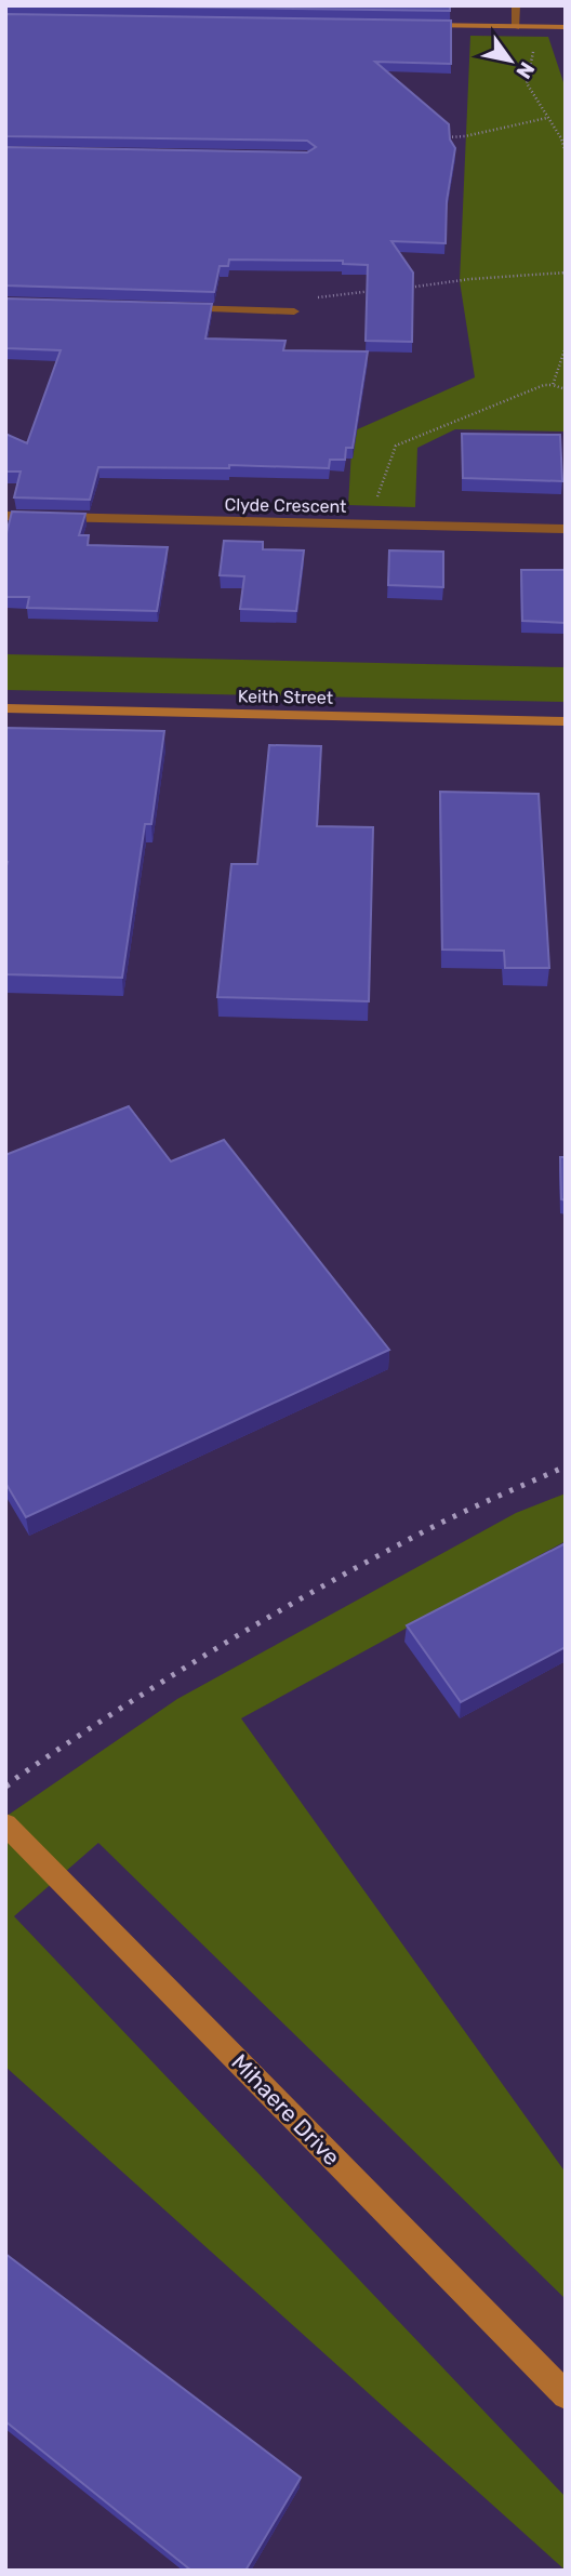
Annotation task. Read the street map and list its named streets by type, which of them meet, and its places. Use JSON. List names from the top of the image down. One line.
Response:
{"streets":{"main road":["Keith Street","Mihaere Drive"],"street":["Clyde Crescent"]},"north":"bottom right"}
